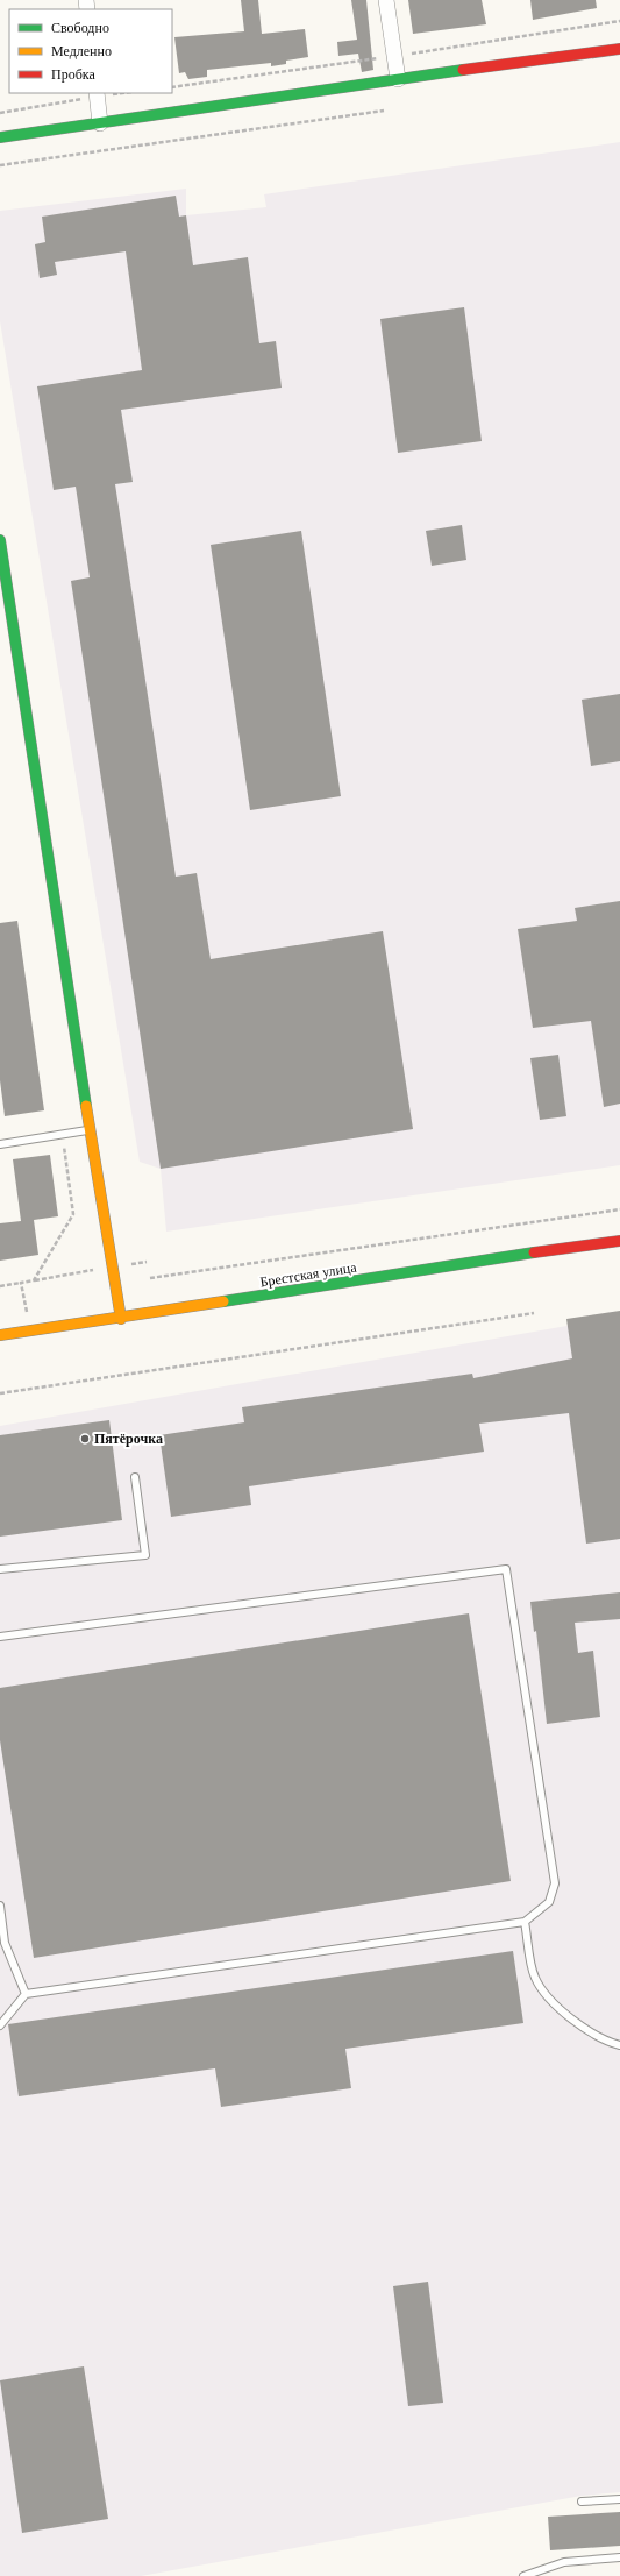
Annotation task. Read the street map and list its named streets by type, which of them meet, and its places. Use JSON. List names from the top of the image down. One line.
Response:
{"streets":{"street":["Брестская улица"]},"places":["Пятёрочка"],"legend":["Свободно","Медленно","Пробка"]}
